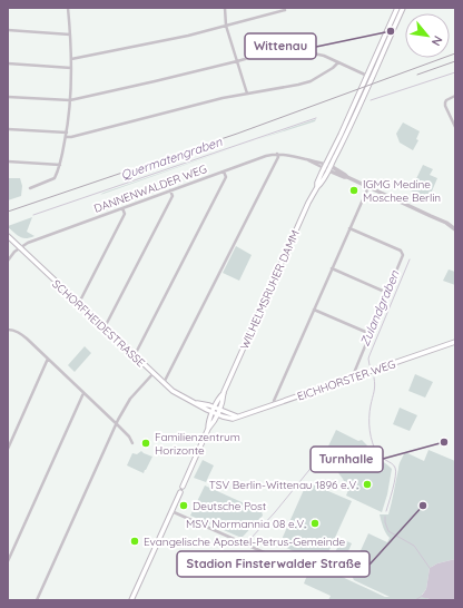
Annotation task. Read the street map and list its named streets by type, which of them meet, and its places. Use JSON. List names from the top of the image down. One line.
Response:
{"streets":{"main road":["WILHELMSRUHER DAMM","SCHORFHEIDESTRASSE","EICHHORSTER WEG"],"street":["DANNENWALDER WEG"]},"crossings":[["DANNENWALDER WEG","WILHELMSRUHER DAMM"],["DANNENWALDER WEG","SCHORFHEIDESTRASSE"],["WILHELMSRUHER DAMM","SCHORFHEIDESTRASSE"],["WILHELMSRUHER DAMM","EICHHORSTER WEG"],["SCHORFHEIDESTRASSE","EICHHORSTER WEG"]],"water":["Quermatengraben","Zulandgraben"],"places":["Wittenau","IGMG Medine Moschee Berlin","Turnhalle","Familienzentrum Horizonte","TSV Berlin-Wittenau 1896 e.V.","Deutsche Post","Stadion Finsterwalder Straße","MSV Normannia 08 e.V.","Evangelische Apostel-Petrus-Gemeinde"],"north":"bottom right"}
